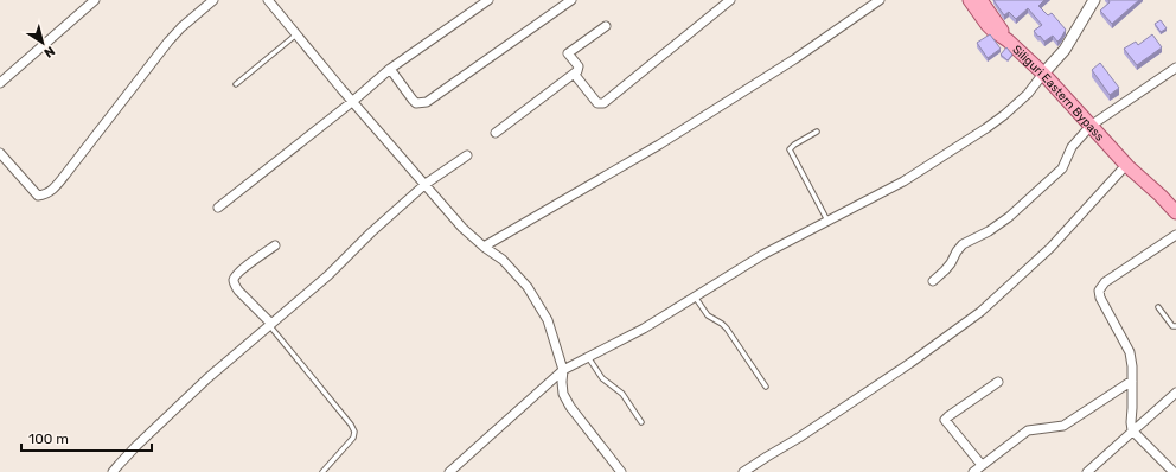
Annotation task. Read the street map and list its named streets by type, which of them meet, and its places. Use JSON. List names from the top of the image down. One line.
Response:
{"streets":{"main road":["Siliguri Eastern Bypass"]},"scale_bar":"100 m","north":"bottom right"}
